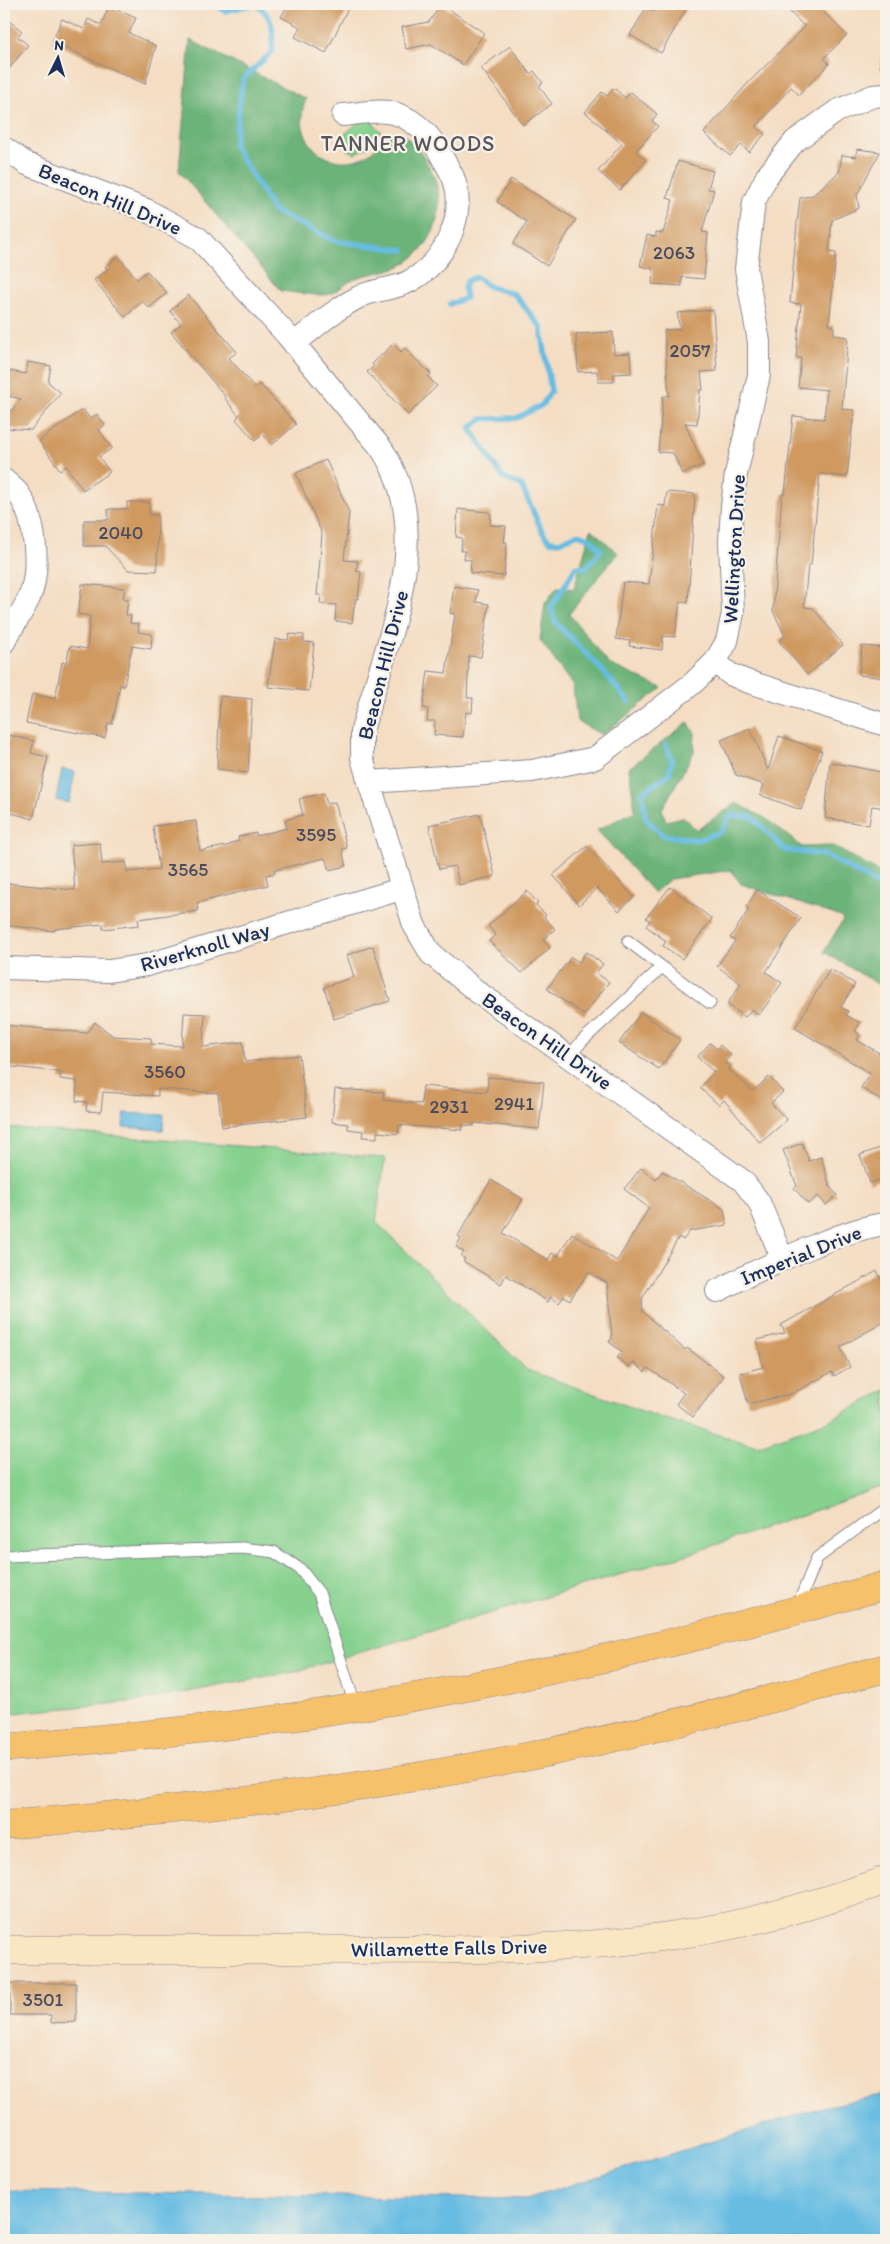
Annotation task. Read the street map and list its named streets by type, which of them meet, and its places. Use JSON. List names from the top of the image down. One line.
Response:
{"streets":{"street":["Beacon Hill Drive","Wellington Drive","Riverknoll Way","Imperial Drive","Willamette Falls Drive"]},"crossings":[["Beacon Hill Drive","Wellington Drive"],["Beacon Hill Drive","Riverknoll Way"],["Beacon Hill Drive","Imperial Drive"]],"districts":["TANNER WOODS"],"house_numbers":["2063","2057","2040","3595","3565","3560","2941","2931","3501"],"north":"top"}
